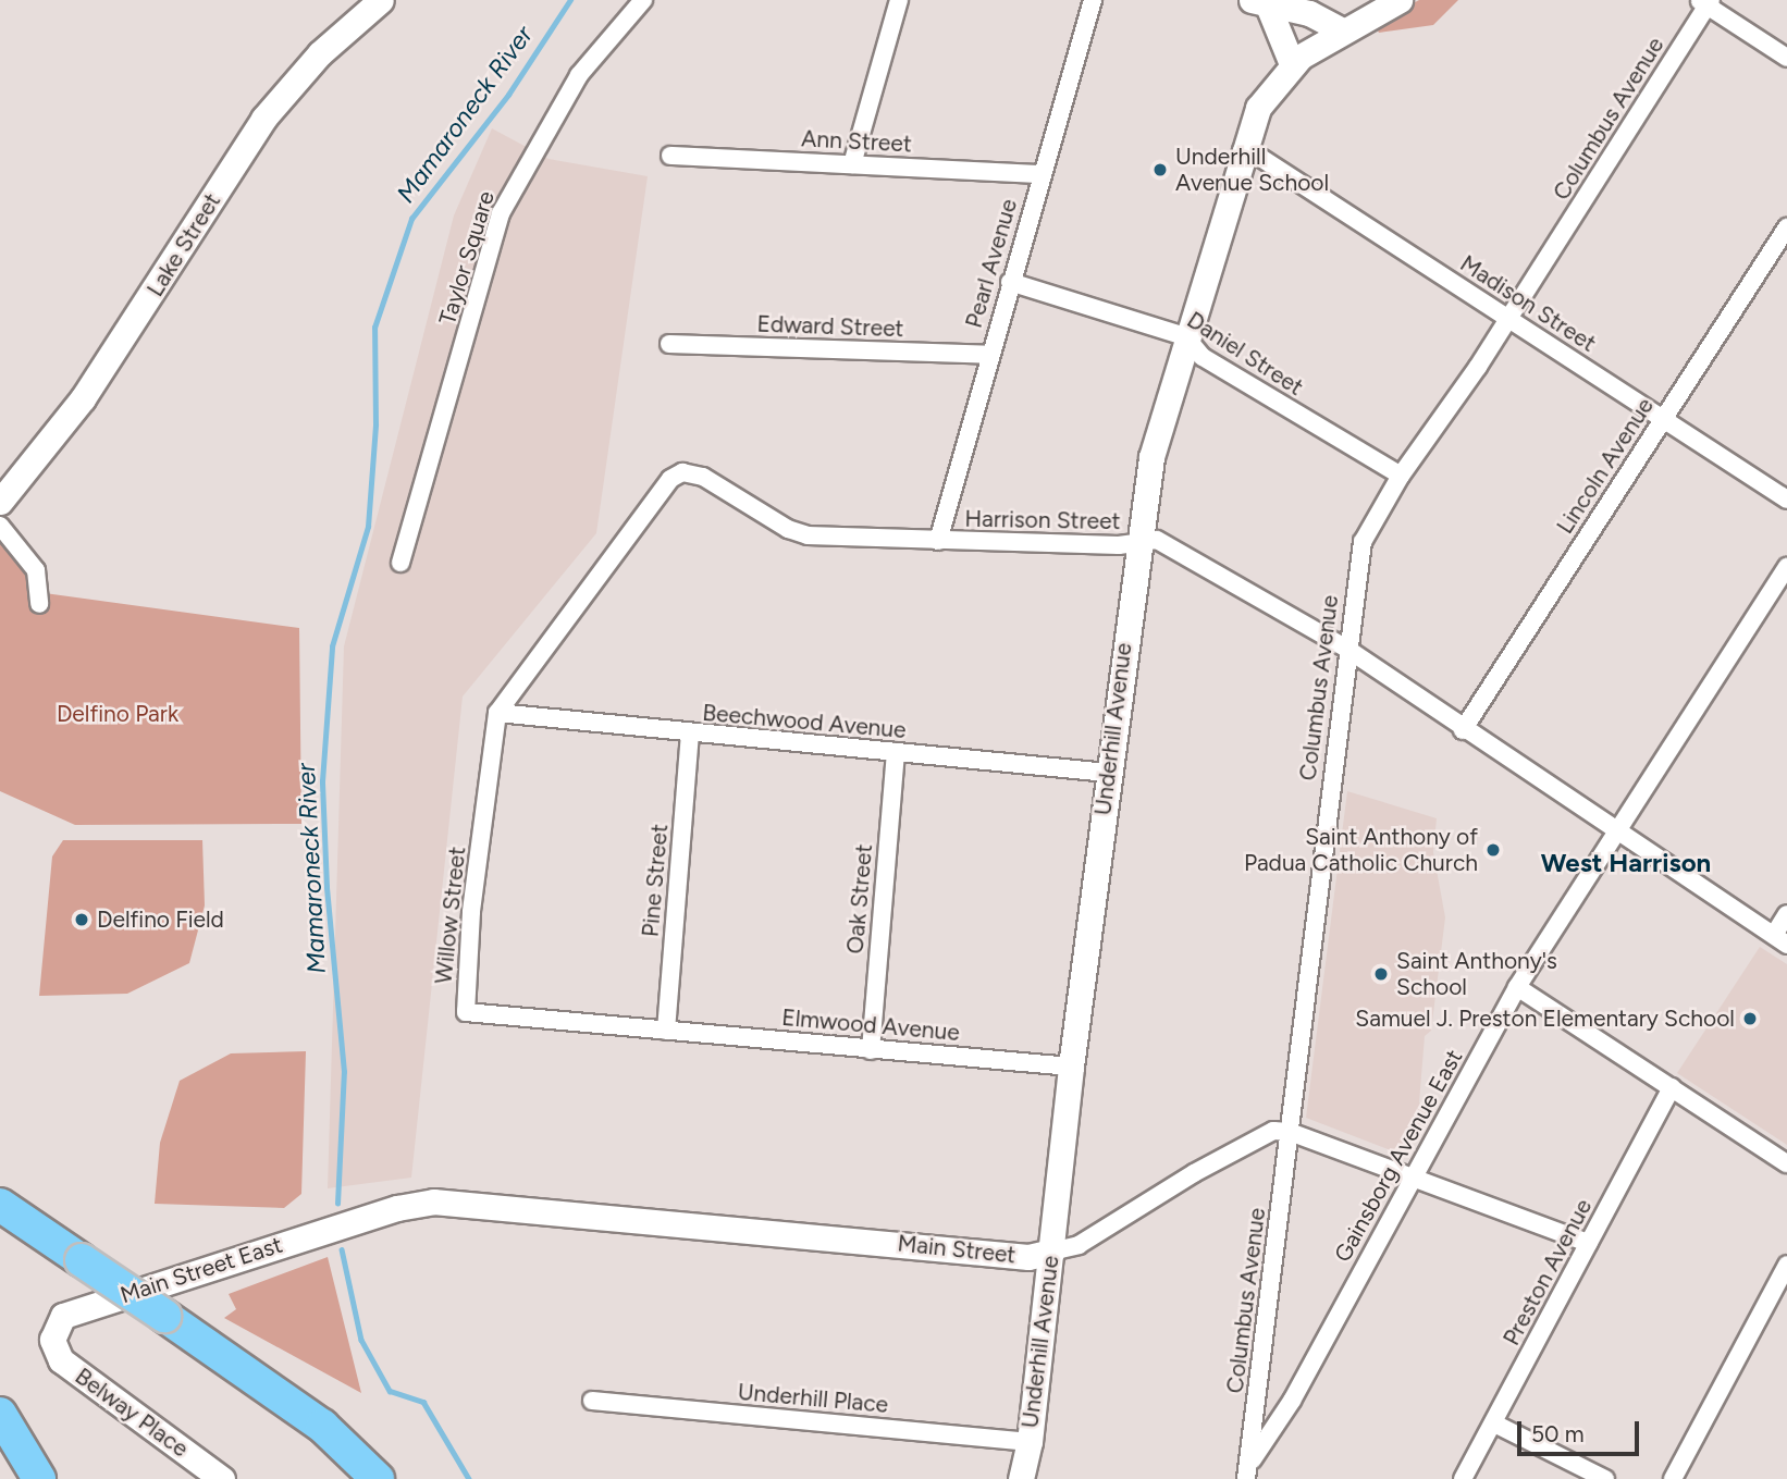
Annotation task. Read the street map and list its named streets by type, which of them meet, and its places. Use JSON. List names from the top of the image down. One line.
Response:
{"streets":{"street":["Columbus Avenue","Ann Street","Lake Street","Taylor Square","Pearl Avenue","Madison Street","Edward Street","Daniel Street","Lincoln Avenue","Harrison Street","Beechwood Avenue","Underhill Avenue","Pine Street","Oak Street","Willow Street","Elmwood Avenue","Gainsborg Avenue East","Main Street","Main Street East","Preston Avenue","Underhill Place","Belway Place"]},"crossings":[["Columbus Avenue","Madison Street"],["Columbus Avenue","Daniel Street"],["Columbus Avenue","Harrison Street"],["Columbus Avenue","Gainsborg Avenue East"],["Columbus Avenue","Main Street"],["Ann Street","Pearl Avenue"],["Pearl Avenue","Edward Street"],["Pearl Avenue","Daniel Street"],["Pearl Avenue","Harrison Street"],["Madison Street","Lincoln Avenue"],["Madison Street","Underhill Avenue"],["Daniel Street","Underhill Avenue"],["Lincoln Avenue","Harrison Street"],["Harrison Street","Beechwood Avenue"],["Harrison Street","Underhill Avenue"],["Harrison Street","Willow Street"],["Harrison Street","Gainsborg Avenue East"],["Beechwood Avenue","Underhill Avenue"],["Beechwood Avenue","Pine Street"],["Beechwood Avenue","Oak Street"],["Beechwood Avenue","Willow Street"],["Underhill Avenue","Elmwood Avenue"],["Underhill Avenue","Main Street"],["Underhill Avenue","Underhill Place"],["Pine Street","Willow Street"],["Pine Street","Elmwood Avenue"],["Oak Street","Elmwood Avenue"],["Willow Street","Elmwood Avenue"],["Main Street","Main Street East"],["Main Street East","Belway Place"]],"districts":["West Harrison"],"water":["Mamaroneck River"],"parks":["Delfino Park"],"places":["Underhill Avenue School","Saint Anthony of Padua Catholic Church","Delfino Field","Saint Anthony's School","Samuel J. Preston Elementary School"],"scale_bar":"50 m"}
